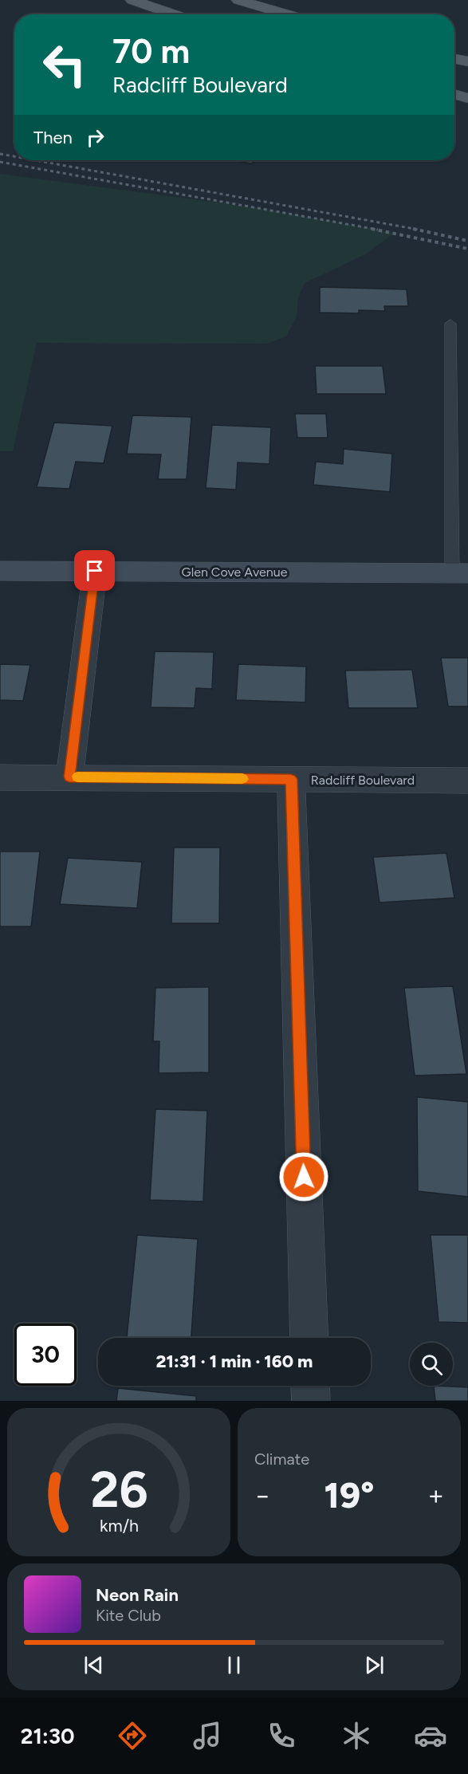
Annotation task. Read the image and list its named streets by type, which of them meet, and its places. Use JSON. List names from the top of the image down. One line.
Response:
{"streets":{"main road":["Glen Cove Avenue"],"street":["Radcliff Boulevard"]},"page":{"turn":["70 m","Radcliff Boulevard"],"then":"Then","limit":"30","trip":"21:31 · 1 min · 160 m","tile":"Climate","heat":["−","19°","+"],"song":["Neon Rain","Kite Club"],"tabs":"21:30","gauge":["26","km/h"]}}
